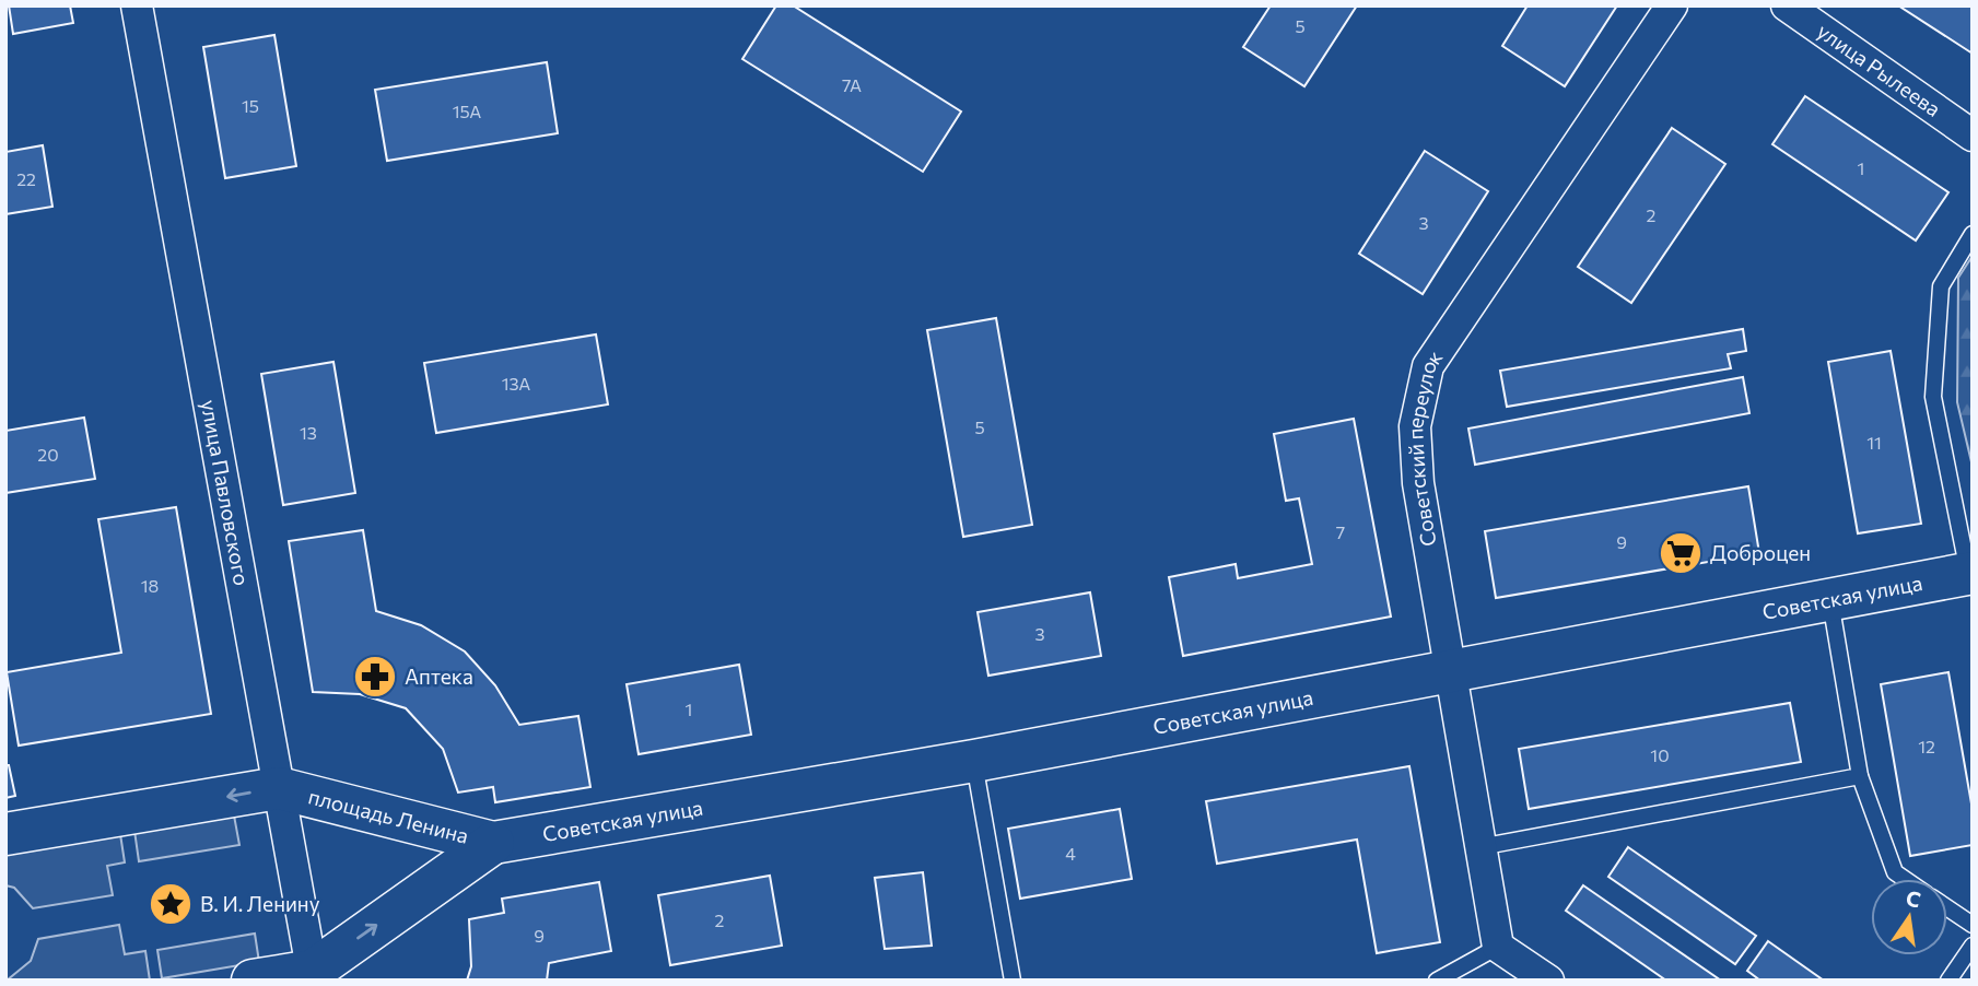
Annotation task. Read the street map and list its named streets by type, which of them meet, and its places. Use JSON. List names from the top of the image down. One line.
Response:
{"streets":{"street":["улица Рылеева","Советский переулок","улица Павловского","Советская улица","площадь Ленина"]},"crossings":[["Советский переулок","Советская улица"],["улица Павловского","площадь Ленина"],["Советская улица","площадь Ленина"]],"places":{"supermarket":["Доброцен"],"pharmacy":["Аптека"],"place":["В. И. Ленину"]},"house_numbers":["5","7А","15","15А","1","22","2","3","13А","5","13","11","20","7","9","18","3","1","12","10","4","2","9"],"north":"top"}
